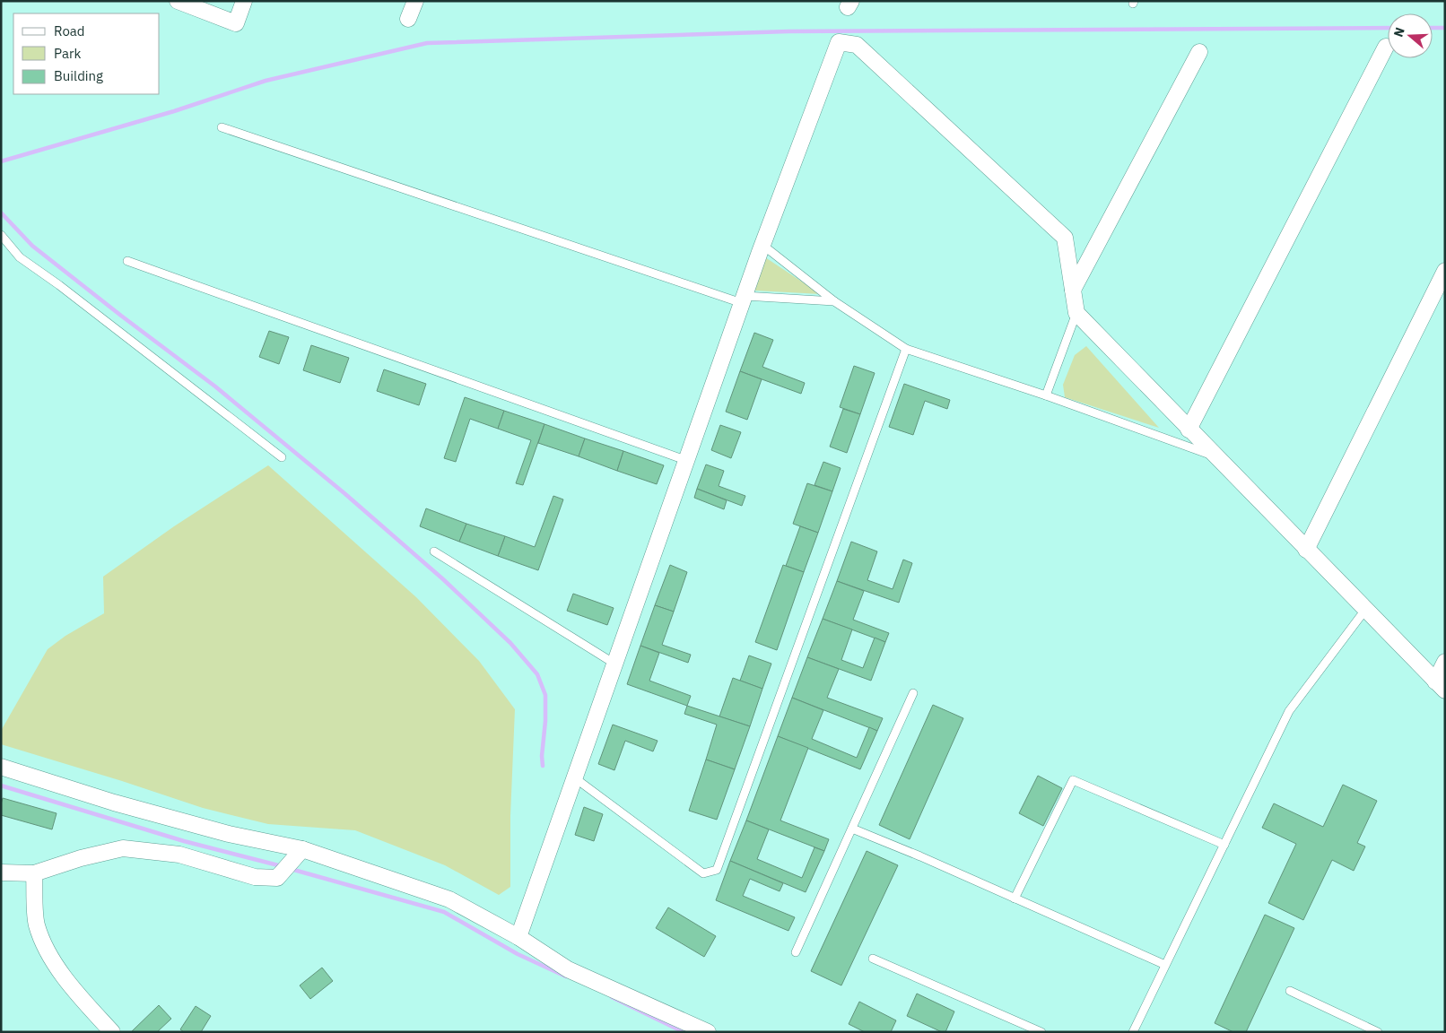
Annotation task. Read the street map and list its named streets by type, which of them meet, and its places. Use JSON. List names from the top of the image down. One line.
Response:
{"legend":["Road","Park","Building"],"north":"left"}
